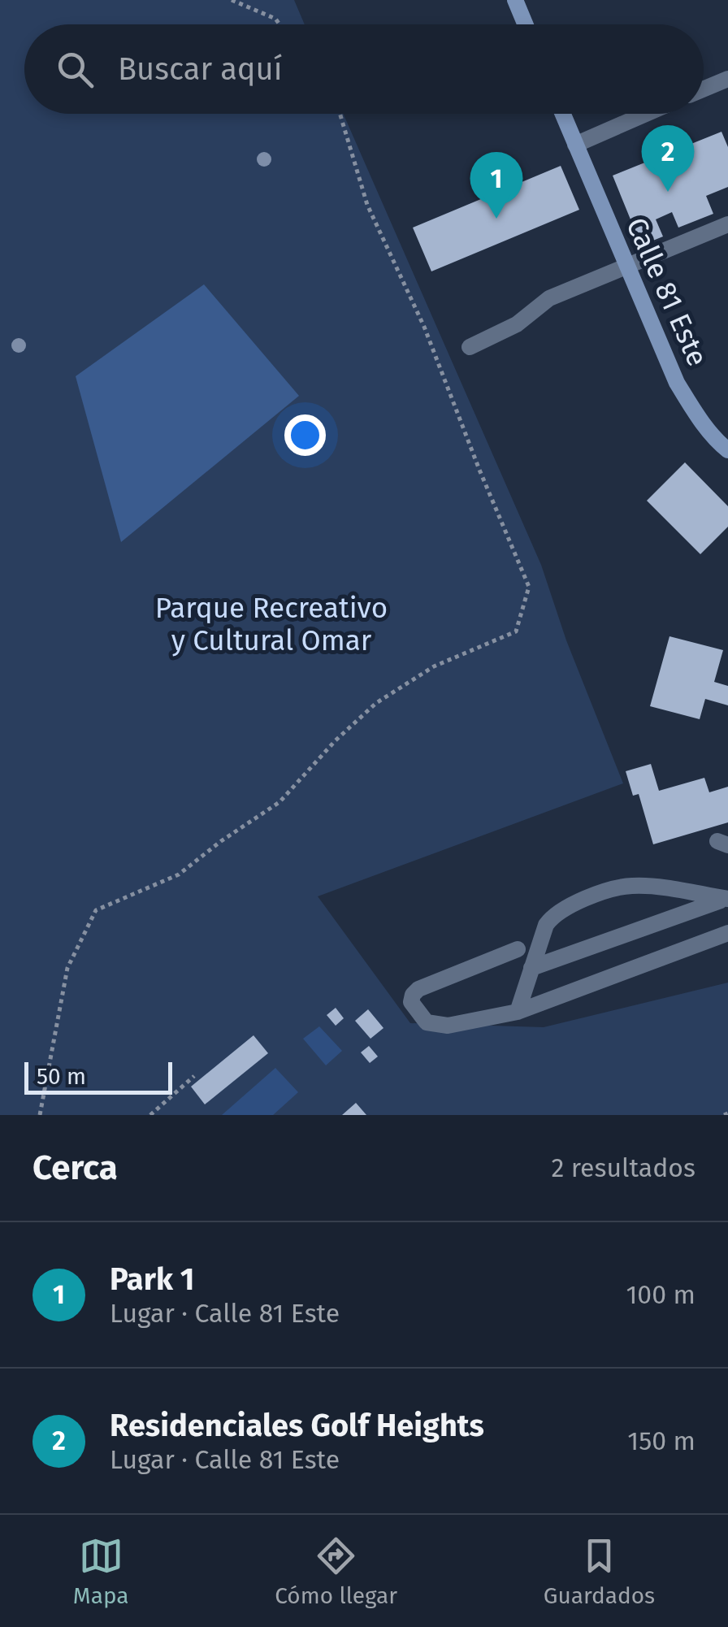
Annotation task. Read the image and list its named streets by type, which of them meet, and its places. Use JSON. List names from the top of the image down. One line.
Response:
{"streets":{"street":["Calle 81 Este"]},"parks":["Parque Recreativo y Cultural Omar"],"scale_bar":"50 m","page":{"search":"Buscar aquí","pins":["2","1"],"scale":"50 m","heading":["Cerca","2 resultados"],"list":[{"mark":"1","name":"Park 1","note":"Lugar · Calle 81 Este","value":"100 m"},{"mark":"2","name":"Residenciales Golf Heights","note":"Lugar · Calle 81 Este","value":"150 m"}],"nav":["Mapa","Cómo llegar","Guardados"]}}
